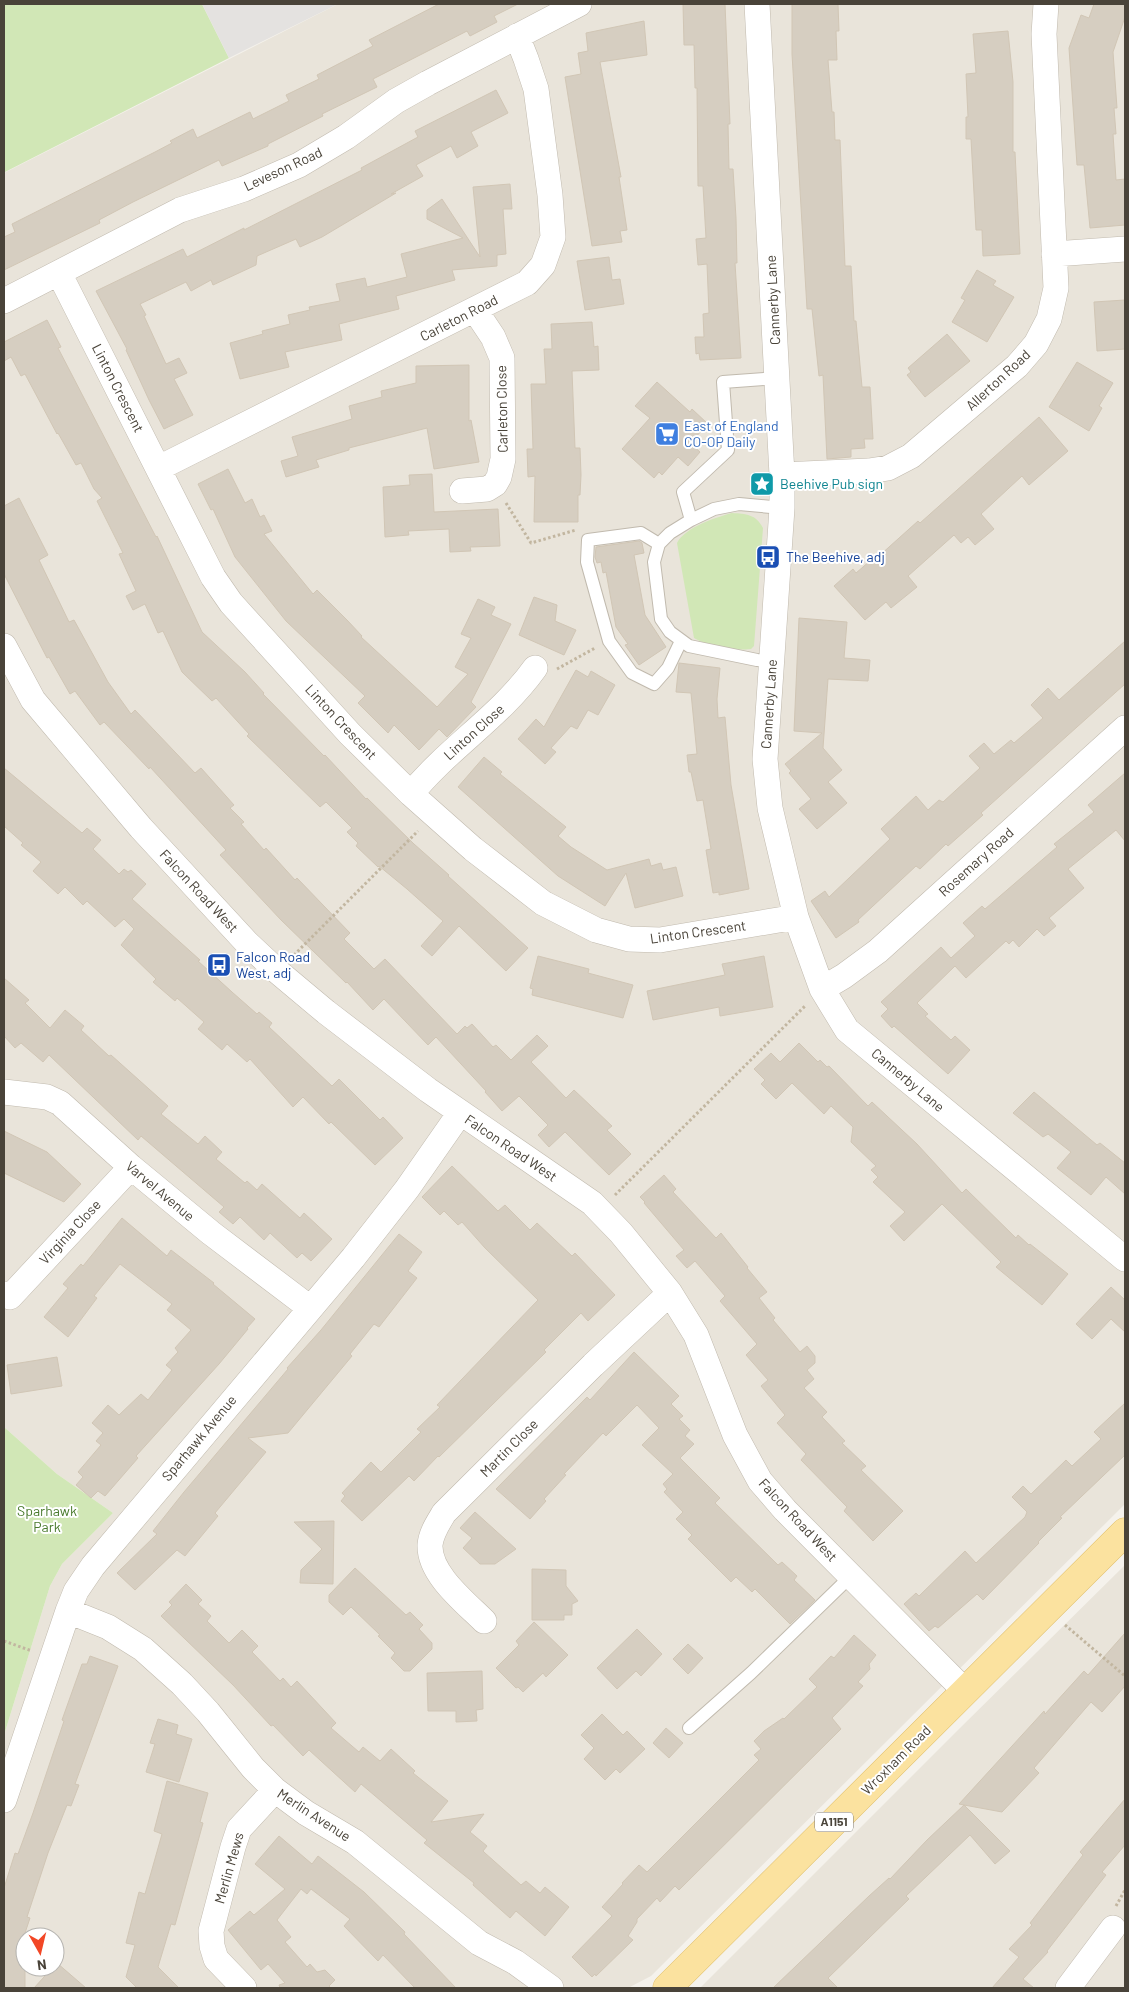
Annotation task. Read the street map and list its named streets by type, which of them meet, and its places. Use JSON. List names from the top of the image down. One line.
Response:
{"streets":{"main road":["Wroxham Road","A1151"],"street":["Leveson Road","Cannerby Lane","Carleton Road","Allerton Road","Linton Crescent","Carleton Close","Linton Close","Rosemary Road","Falcon Road West","Varvel Avenue","Virginia Close","Sparhawk Avenue","Martin Close","Merlin Avenue","Merlin Mews"]},"crossings":[["Leveson Road","Carleton Road"],["Leveson Road","Linton Crescent"],["Cannerby Lane","Allerton Road"],["Cannerby Lane","Linton Crescent"],["Cannerby Lane","Rosemary Road"],["Carleton Road","Linton Crescent"],["Carleton Road","Carleton Close"],["Linton Crescent","Linton Close"],["Falcon Road West","Sparhawk Avenue"],["Falcon Road West","Martin Close"],["Falcon Road West","Wroxham Road"],["Varvel Avenue","Virginia Close"],["Varvel Avenue","Sparhawk Avenue"],["Sparhawk Avenue","Merlin Avenue"],["Merlin Avenue","Merlin Mews"]],"parks":["Sparhawk Park"],"places":{"supermarket":["East of England CO-OP Daily"],"place":["Beehive Pub sign"],"bus stop":["The Beehive, adj","Falcon Road West, adj"]},"north":"bottom"}
